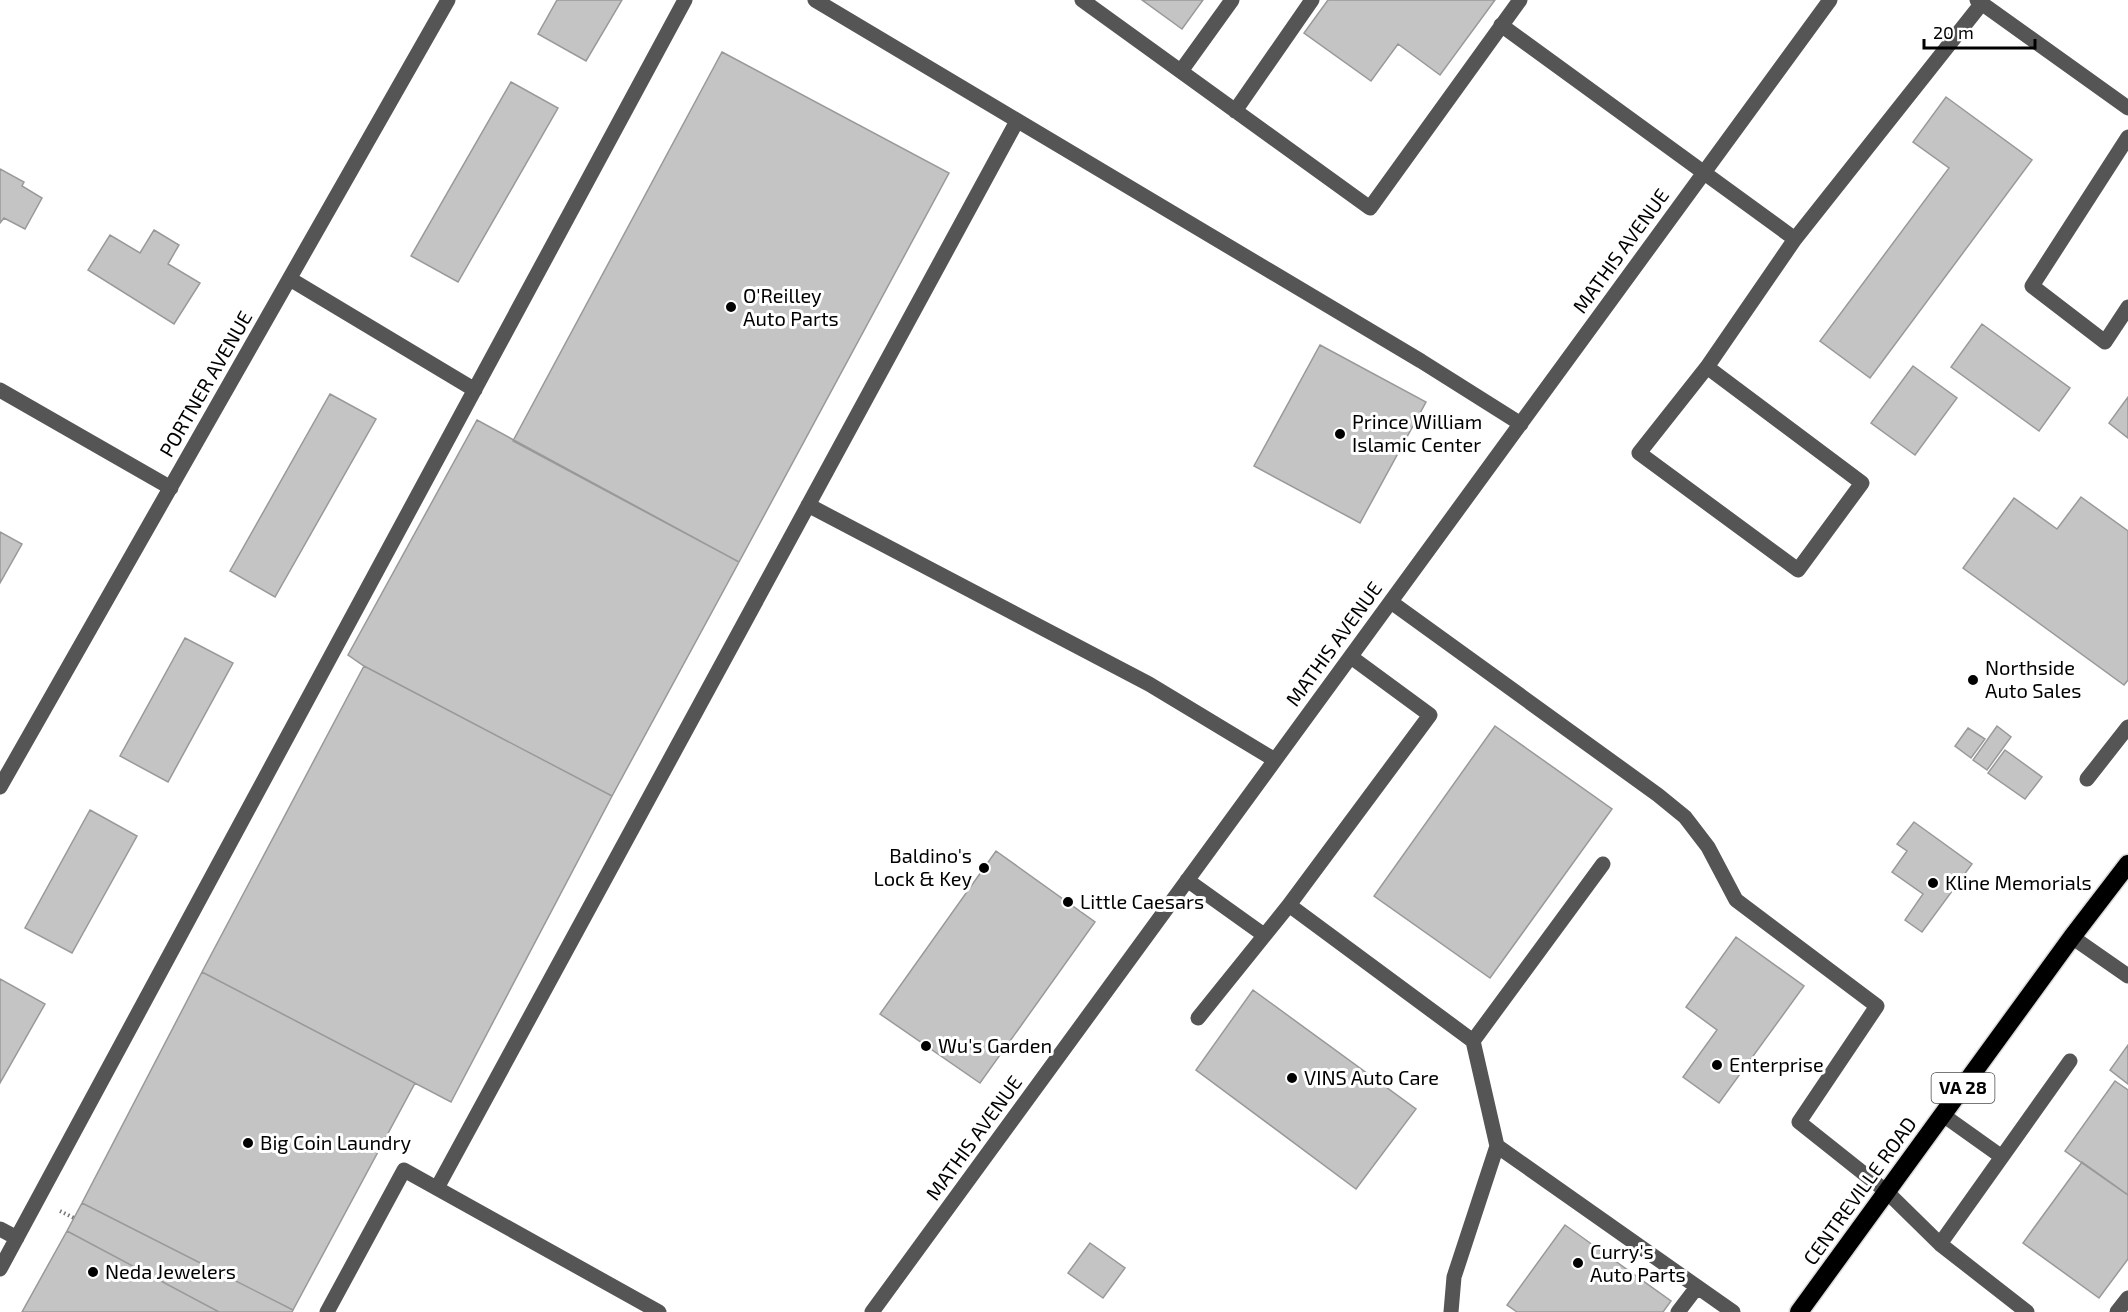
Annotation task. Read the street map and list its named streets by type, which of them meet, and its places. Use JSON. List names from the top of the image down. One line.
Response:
{"streets":{"highway":["VA 28","CENTREVILLE ROAD"],"street":["MATHIS AVENUE","PORTNER AVENUE"]},"places":["O'Reilley Auto Parts","Prince William Islamic Center","Northside Auto Sales","Baldino's Lock & Key","Kline Memorials","Little Caesars","Wu's Garden","Enterprise","VINS Auto Care","Big Coin Laundry","Curry's Auto Parts","Neda Jewelers"],"scale_bar":"20 m"}
